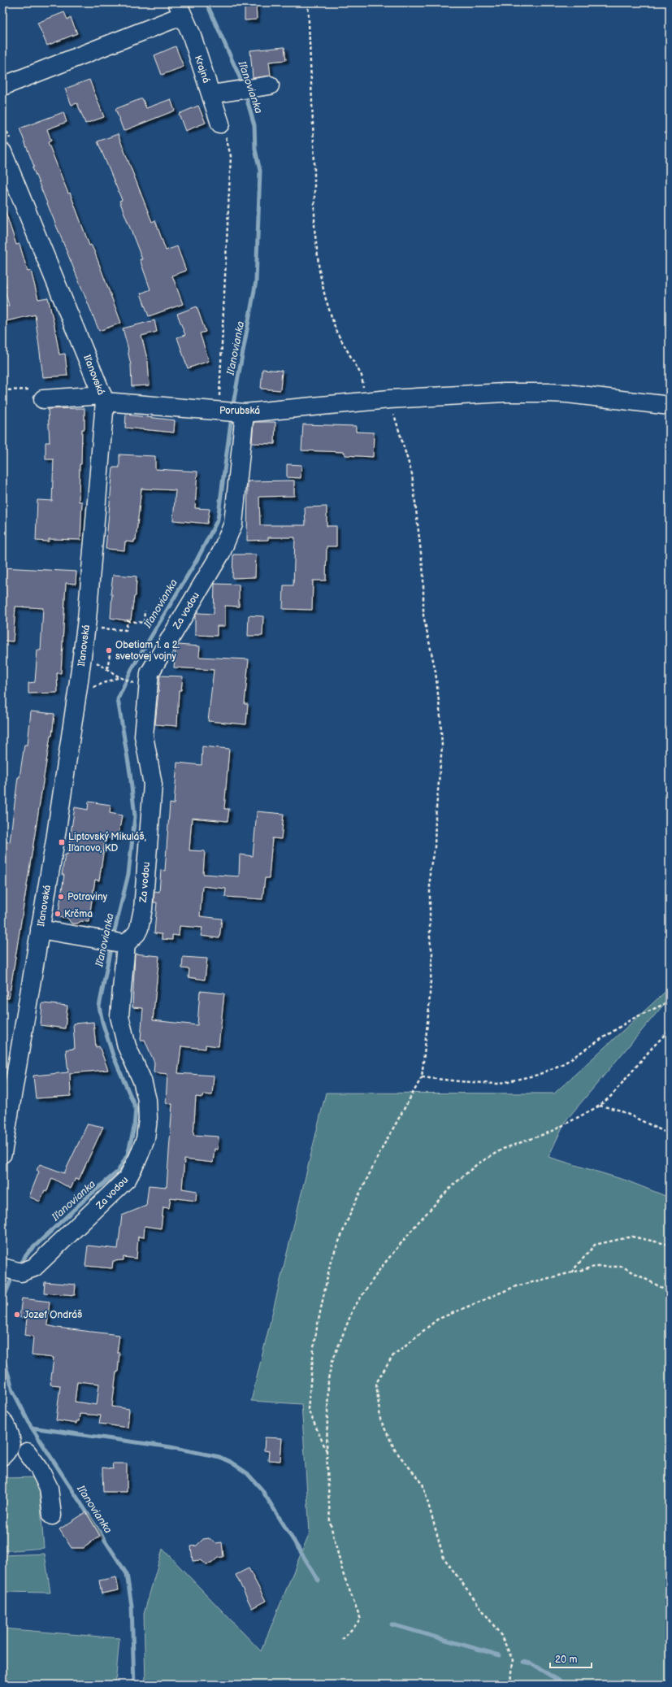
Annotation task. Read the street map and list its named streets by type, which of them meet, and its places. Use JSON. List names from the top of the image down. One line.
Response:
{"streets":{"street":["Krajná","Iľanovská","Porubská","Za vodou"]},"crossings":[["Iľanovská","Porubská"],["Porubská","Za vodou"]],"water":["Iľanovianka"],"places":{"other":["Obetiam 1. a 2. svetovej vojny","Potraviny","Krčma","Jozef Ondráš"],"transit":["Liptovský Mikuláš, Iľanovo, KD"]},"scale_bar":"20 m"}
